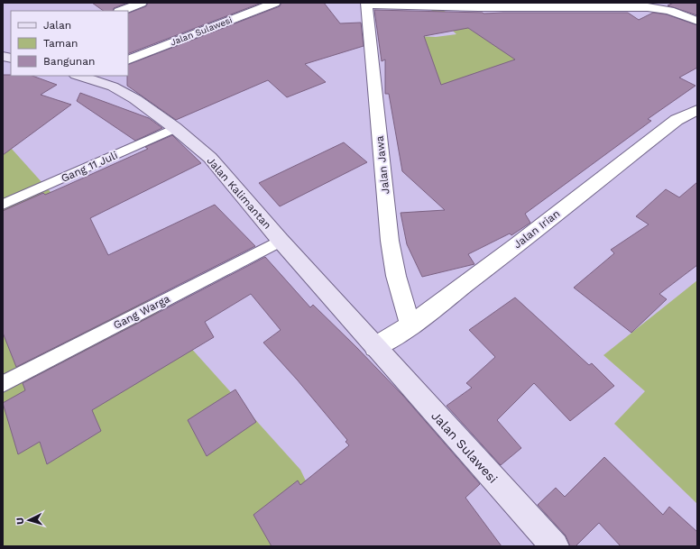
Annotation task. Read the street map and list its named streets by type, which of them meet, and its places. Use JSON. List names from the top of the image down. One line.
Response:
{"streets":{"street":["Jalan Sulawesi","Jalan Jawa","Jalan Kalimantan","Jalan Irian"],"lane":["Gang 11 Juli","Gang Warga"]},"crossings":[["Jalan Sulawesi","Jalan Kalimantan"],["Jalan Sulawesi","Jalan Irian"],["Jalan Jawa","Jalan Irian"],["Gang 11 Juli","Jalan Kalimantan"],["Jalan Kalimantan","Jalan Irian"],["Jalan Kalimantan","Gang Warga"]],"legend":["Jalan","Taman","Bangunan"],"north":"left"}
